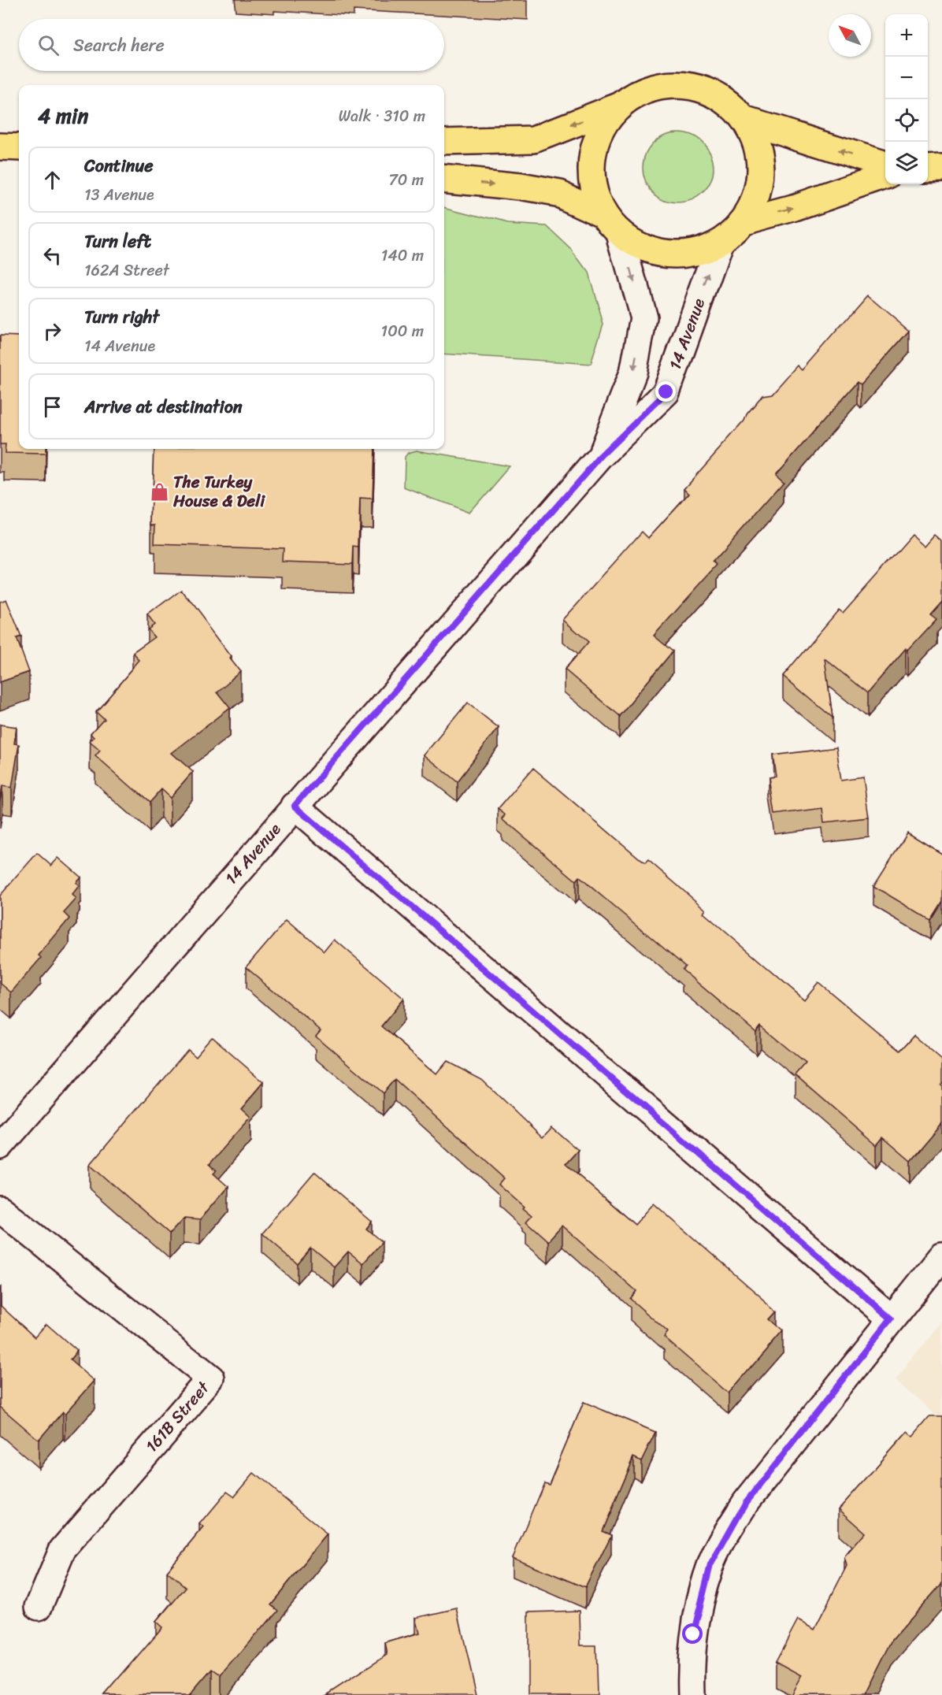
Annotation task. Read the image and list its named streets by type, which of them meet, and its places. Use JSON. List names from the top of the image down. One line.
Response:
{"streets":{"street":["14 Avenue","161B Street"]},"places":{"shop":["The Turkey House & Deli"]},"north":"top left","page":{"map_buttons":["+","−"],"search":"Search here","heading":["4 min","Walk · 310 m"],"list":[["Continue","13 Avenue","70 m"],["Turn left","162A Street","140 m"],["Turn right","14 Avenue","100 m"],"Arrive at destination"]}}
